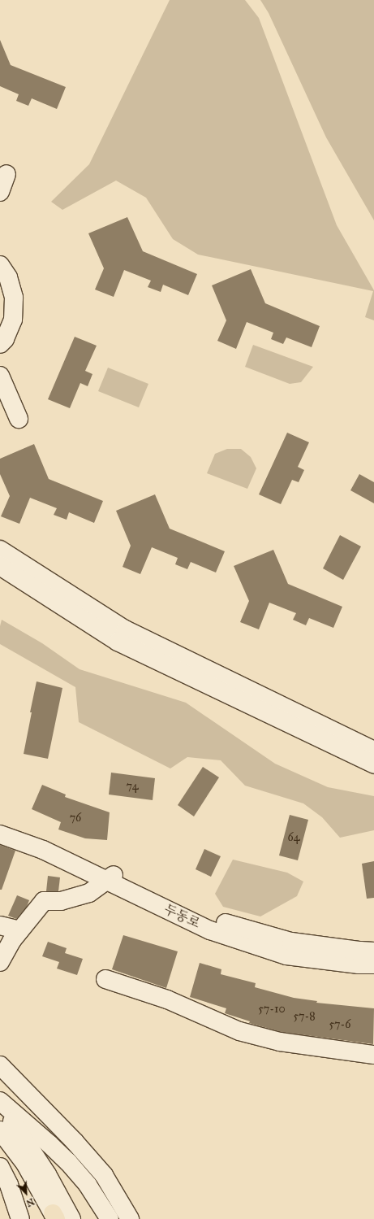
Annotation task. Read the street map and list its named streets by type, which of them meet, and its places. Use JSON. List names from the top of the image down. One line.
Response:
{"streets":{"street":["두동로"]},"house_numbers":["74","76","64","57-10","57-8","57-6"],"north":"bottom right"}
